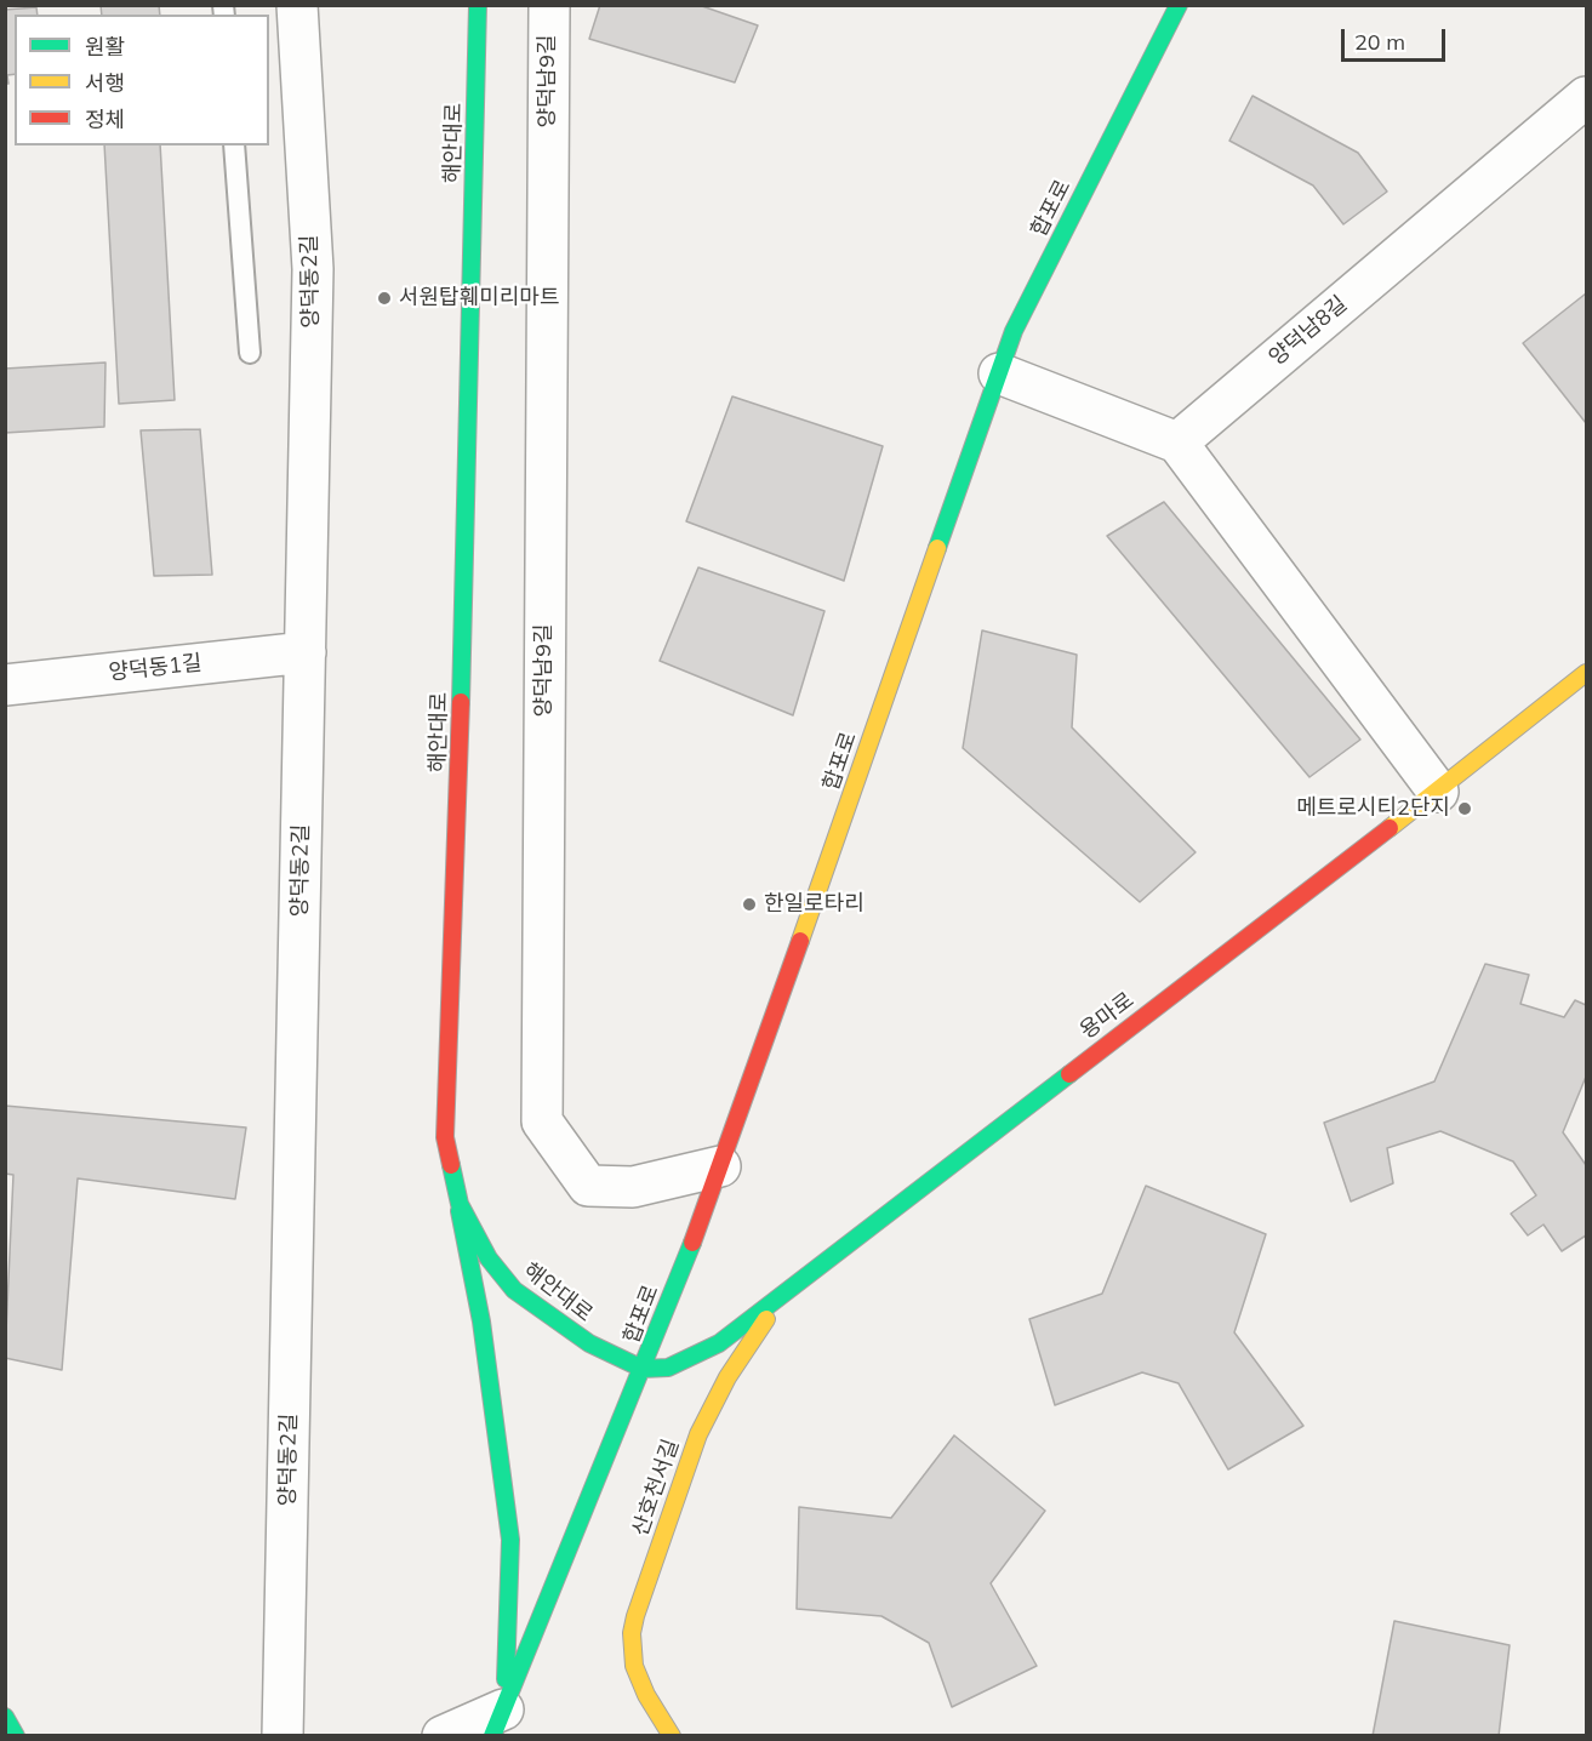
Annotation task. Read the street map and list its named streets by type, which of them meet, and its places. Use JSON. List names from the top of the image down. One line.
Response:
{"streets":{"main road":["해안대로","합포로","용마로","산호천서길"],"street":["양덕남9길","양덕동2길","양덕남8길","양덕동1길"]},"crossings":[["양덕남9길","합포로"],["해안대로","합포로"],["해안대로","용마로"],["합포로","용마로"],["양덕동2길","양덕동1길"],["용마로","산호천서길"]],"places":["서원탑훼미리마트","메트로시티2단지","한일로타리"],"legend":["원활","서행","정체"],"scale_bar":"20 m"}
